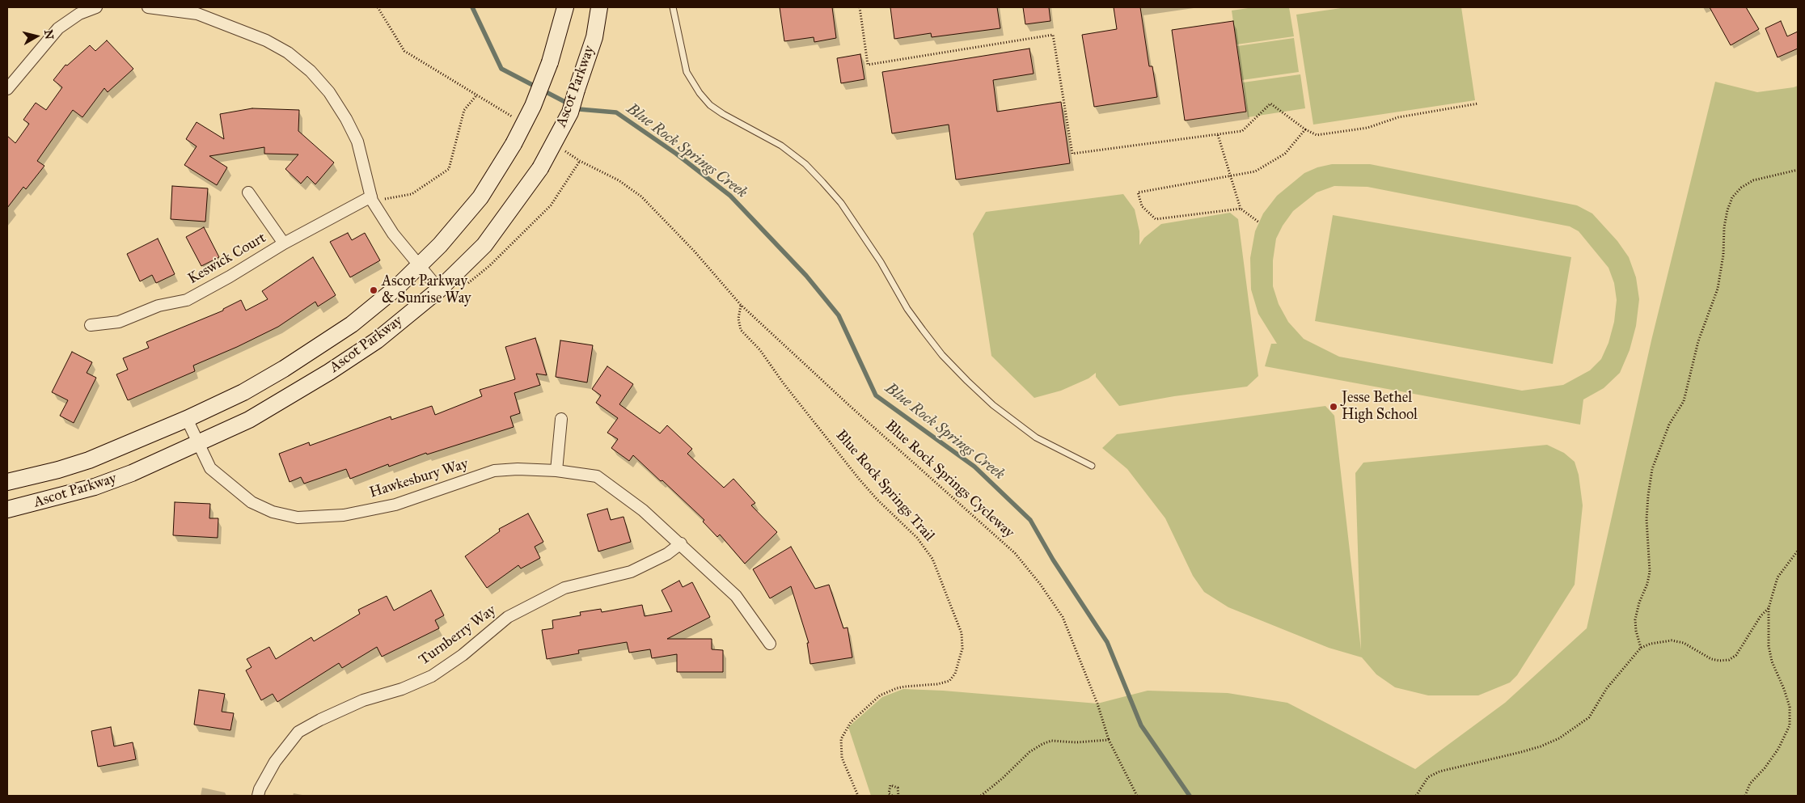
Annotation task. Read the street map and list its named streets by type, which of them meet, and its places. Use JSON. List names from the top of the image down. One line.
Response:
{"streets":{"main road":["Ascot Parkway"],"street":["Keswick Court","Hawkesbury Way","Turnberry Way"],"path":["Blue Rock Springs Cycleway","Blue Rock Springs Trail"]},"crossings":[["Ascot Parkway","Hawkesbury Way"],["Hawkesbury Way","Turnberry Way"],["Blue Rock Springs Cycleway","Blue Rock Springs Trail"]],"water":["Blue Rock Springs Creek"],"places":["Ascot Parkway & Sunrise Way","Jesse Bethel High School"],"north":"right"}
